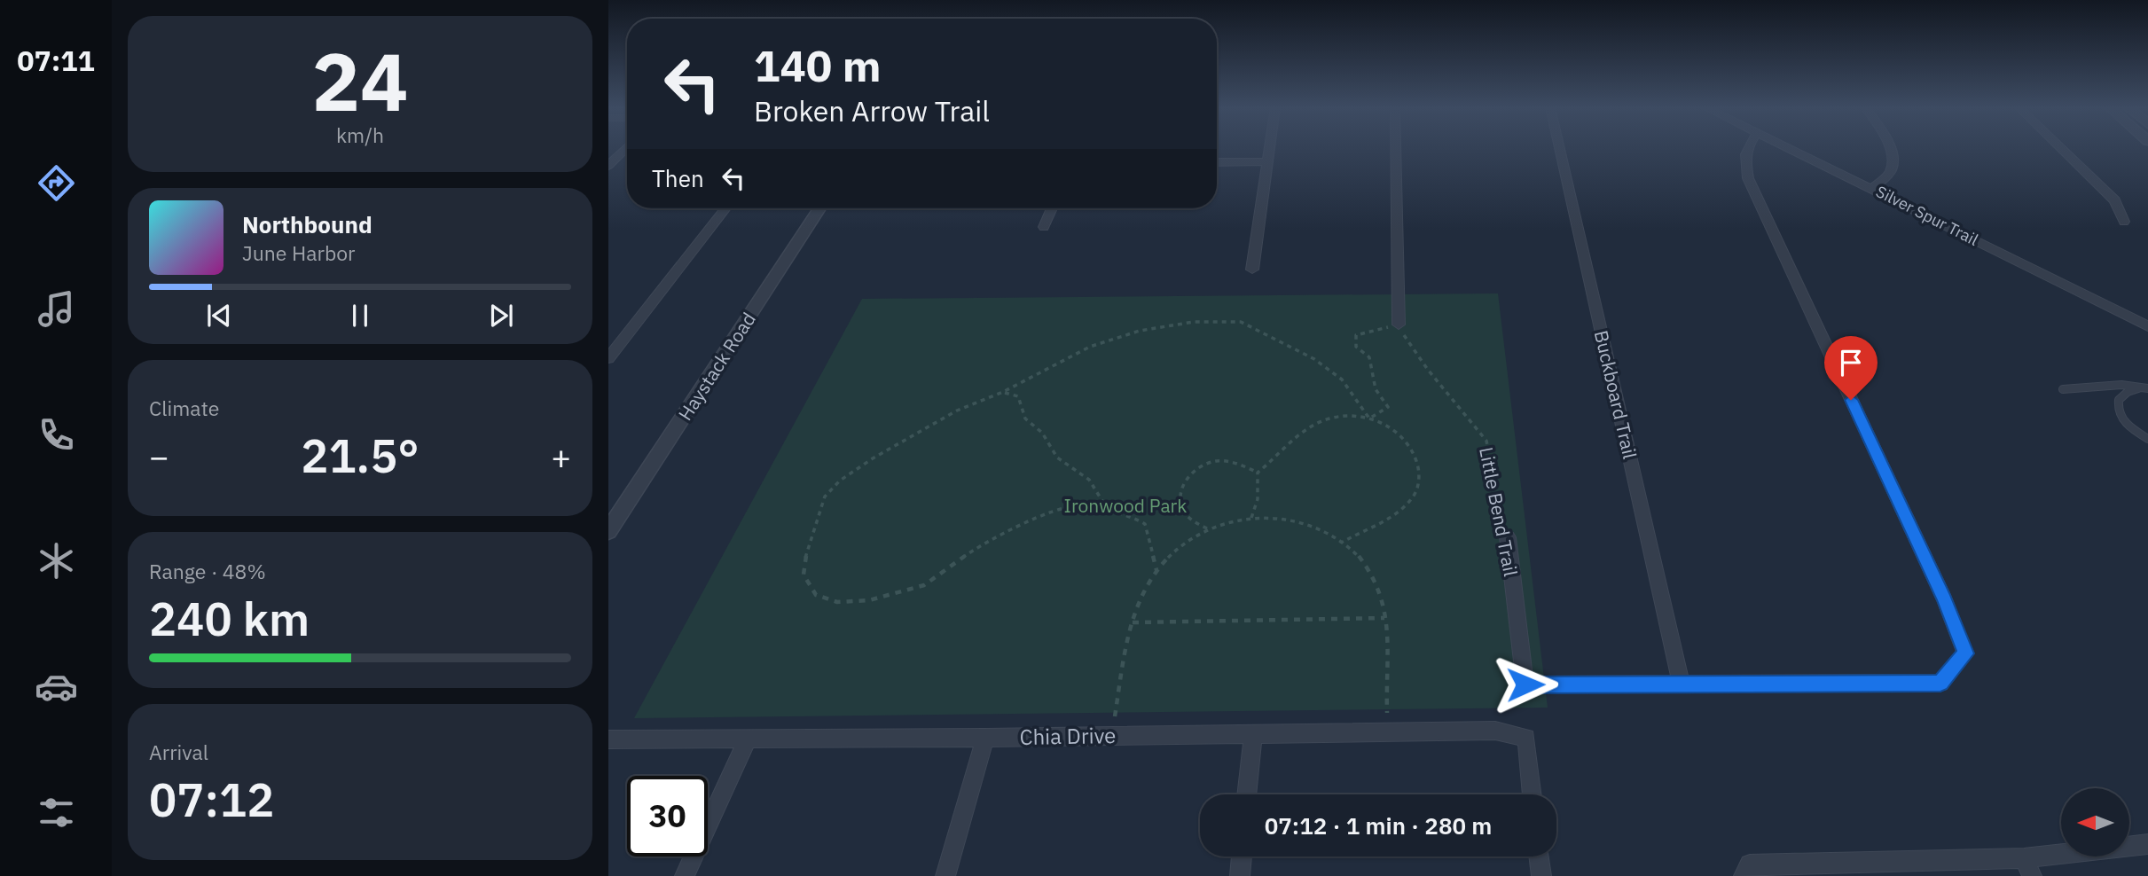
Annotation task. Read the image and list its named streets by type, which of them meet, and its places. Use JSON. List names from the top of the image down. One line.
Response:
{"streets":{"street":["Silver Spur Trail","Haystack Road","Buckboard Trail","Little Bend Trail","Chia Drive"]},"crossings":[["Buckboard Trail","Little Bend Trail"]],"parks":["Ironwood Park"],"north":"left","page":{"tabs":"07:11","tile":[["24","km/h"],"Climate",["Range · 48%","240 km"],["Arrival","07:12"]],"turn":["140 m","Broken Arrow Trail"],"then":"Then","song":["Northbound","June Harbor"],"heat":["−","21.5°","+"],"limit":"30","trip":"07:12 · 1 min · 280 m"}}
